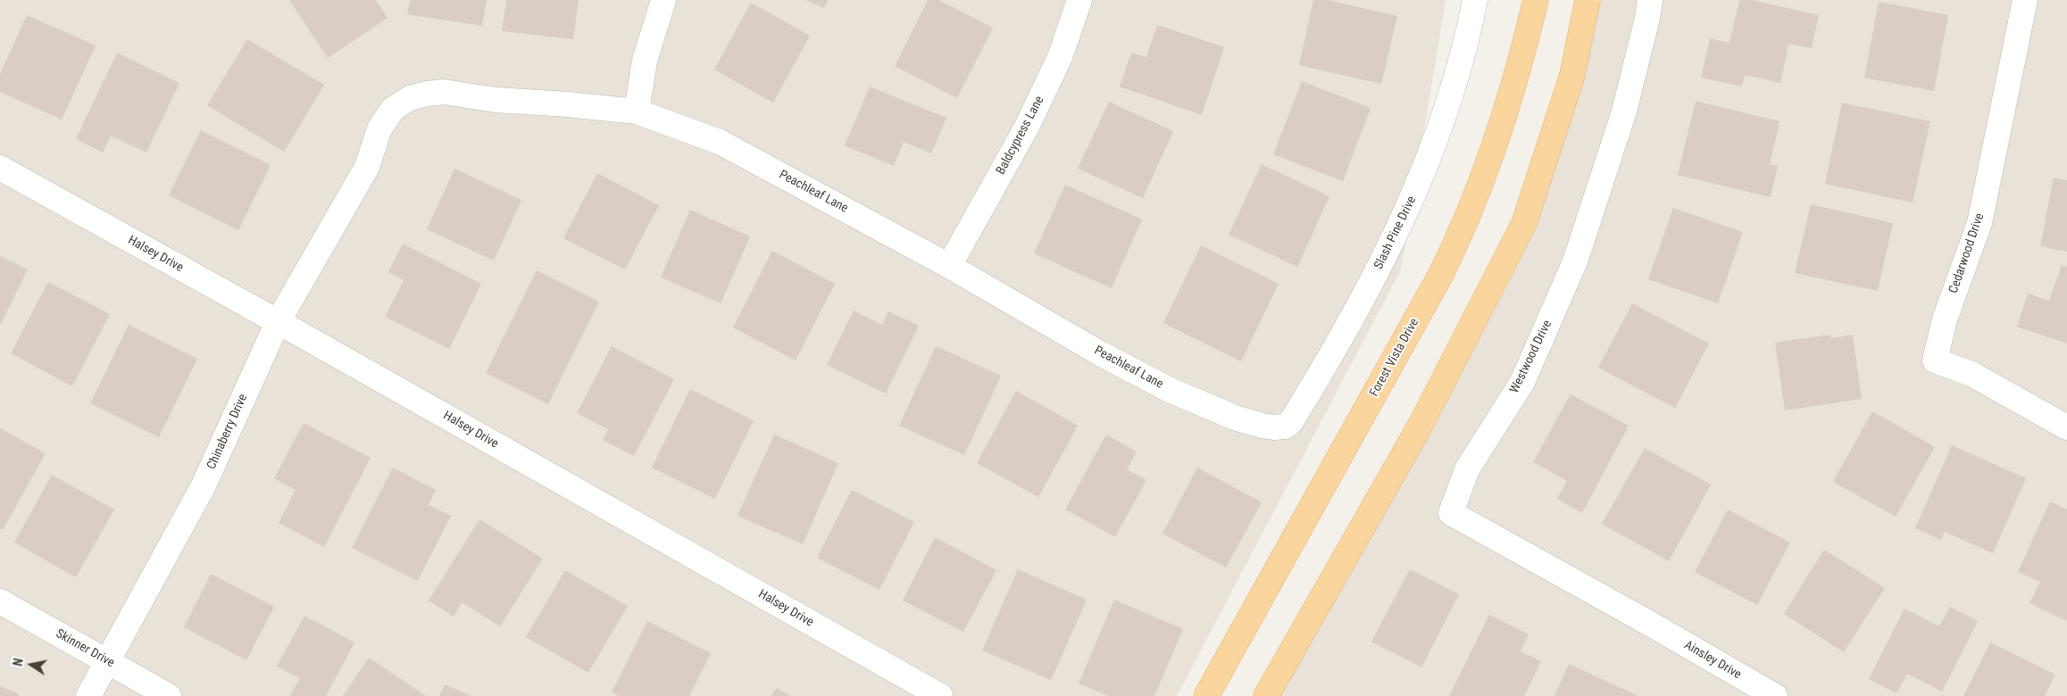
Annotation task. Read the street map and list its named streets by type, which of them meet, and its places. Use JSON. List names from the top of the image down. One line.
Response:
{"streets":{"main road":["Forest Vista Drive"],"street":["Baldcypress Lane","Peachleaf Lane","Slash Pine Drive","Cedarwood Drive","Halsey Drive","Westwood Drive","Chinaberry Drive","Skinner Drive","Ainsley Drive"]},"crossings":[["Baldcypress Lane","Peachleaf Lane"],["Peachleaf Lane","Slash Pine Drive"],["Peachleaf Lane","Chinaberry Drive"],["Halsey Drive","Chinaberry Drive"],["Westwood Drive","Ainsley Drive"],["Chinaberry Drive","Skinner Drive"]],"north":"left"}
